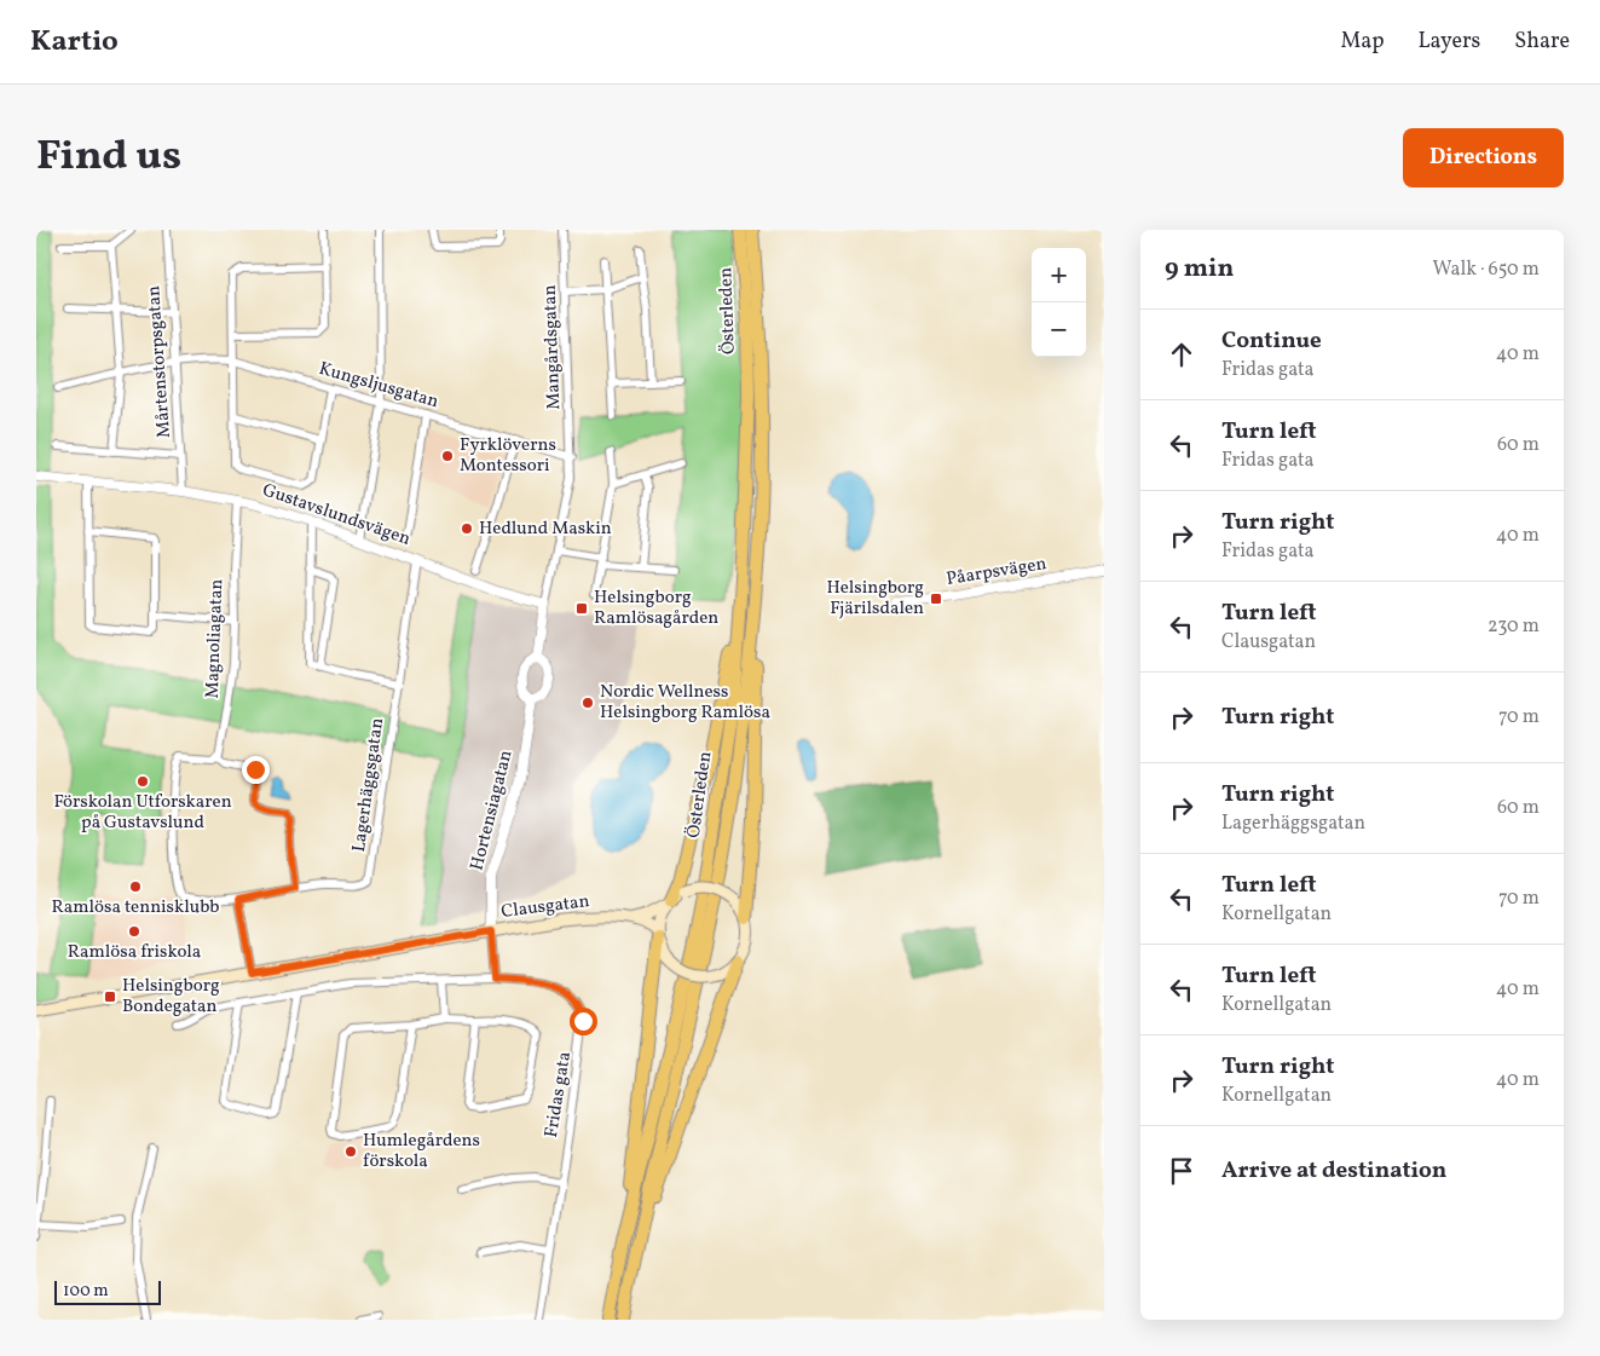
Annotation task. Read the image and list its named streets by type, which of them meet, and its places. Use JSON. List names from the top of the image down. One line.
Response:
{"streets":{"main road":["Österleden","Clausgatan"],"street":["Mangårdsgatan","Mårtenstorpsgatan","Kungsljusgatan","Gustavslundsvägen","Påarpsvägen","Magnoliagatan","Lagerhäggsgatan","Hortensiagatan","Fridas gata"]},"crossings":[["Mangårdsgatan","Kungsljusgatan"],["Mangårdsgatan","Gustavslundsvägen"],["Mårtenstorpsgatan","Kungsljusgatan"],["Mårtenstorpsgatan","Gustavslundsvägen"],["Gustavslundsvägen","Magnoliagatan"],["Gustavslundsvägen","Lagerhäggsgatan"],["Hortensiagatan","Clausgatan"]],"places":{"other":["Fyrklöverns Montessori","Hedlund Maskin","Nordic Wellness Helsingborg Ramlösa","Förskolan Utforskaren på Gustavslund","Ramlösa tennisklubb","Ramlösa friskola","Humlegårdens förskola"],"transit":["Helsingborg Fjärilsdalen","Helsingborg Ramlösagården","Helsingborg Bondegatan"]},"scale_bar":"100 m","page":{"header":"Kartio","nav":["Map","Layers","Share"],"title":"Find us","buttons":"Directions","heading":["9 min","Walk · 650 m"],"map_buttons":["+","−"],"list":[["Continue","Fridas gata","40 m"],["Turn left","Fridas gata","60 m"],["Turn right","Fridas gata","40 m"],["Turn left","Clausgatan","230 m"],["Turn right","70 m"],["Turn right","Lagerhäggsgatan","60 m"],["Turn left","Kornellgatan","70 m"],["Turn left","Kornellgatan","40 m"],["Turn right","Kornellgatan","40 m"],"Arrive at destination"],"scale":"100 m"}}
